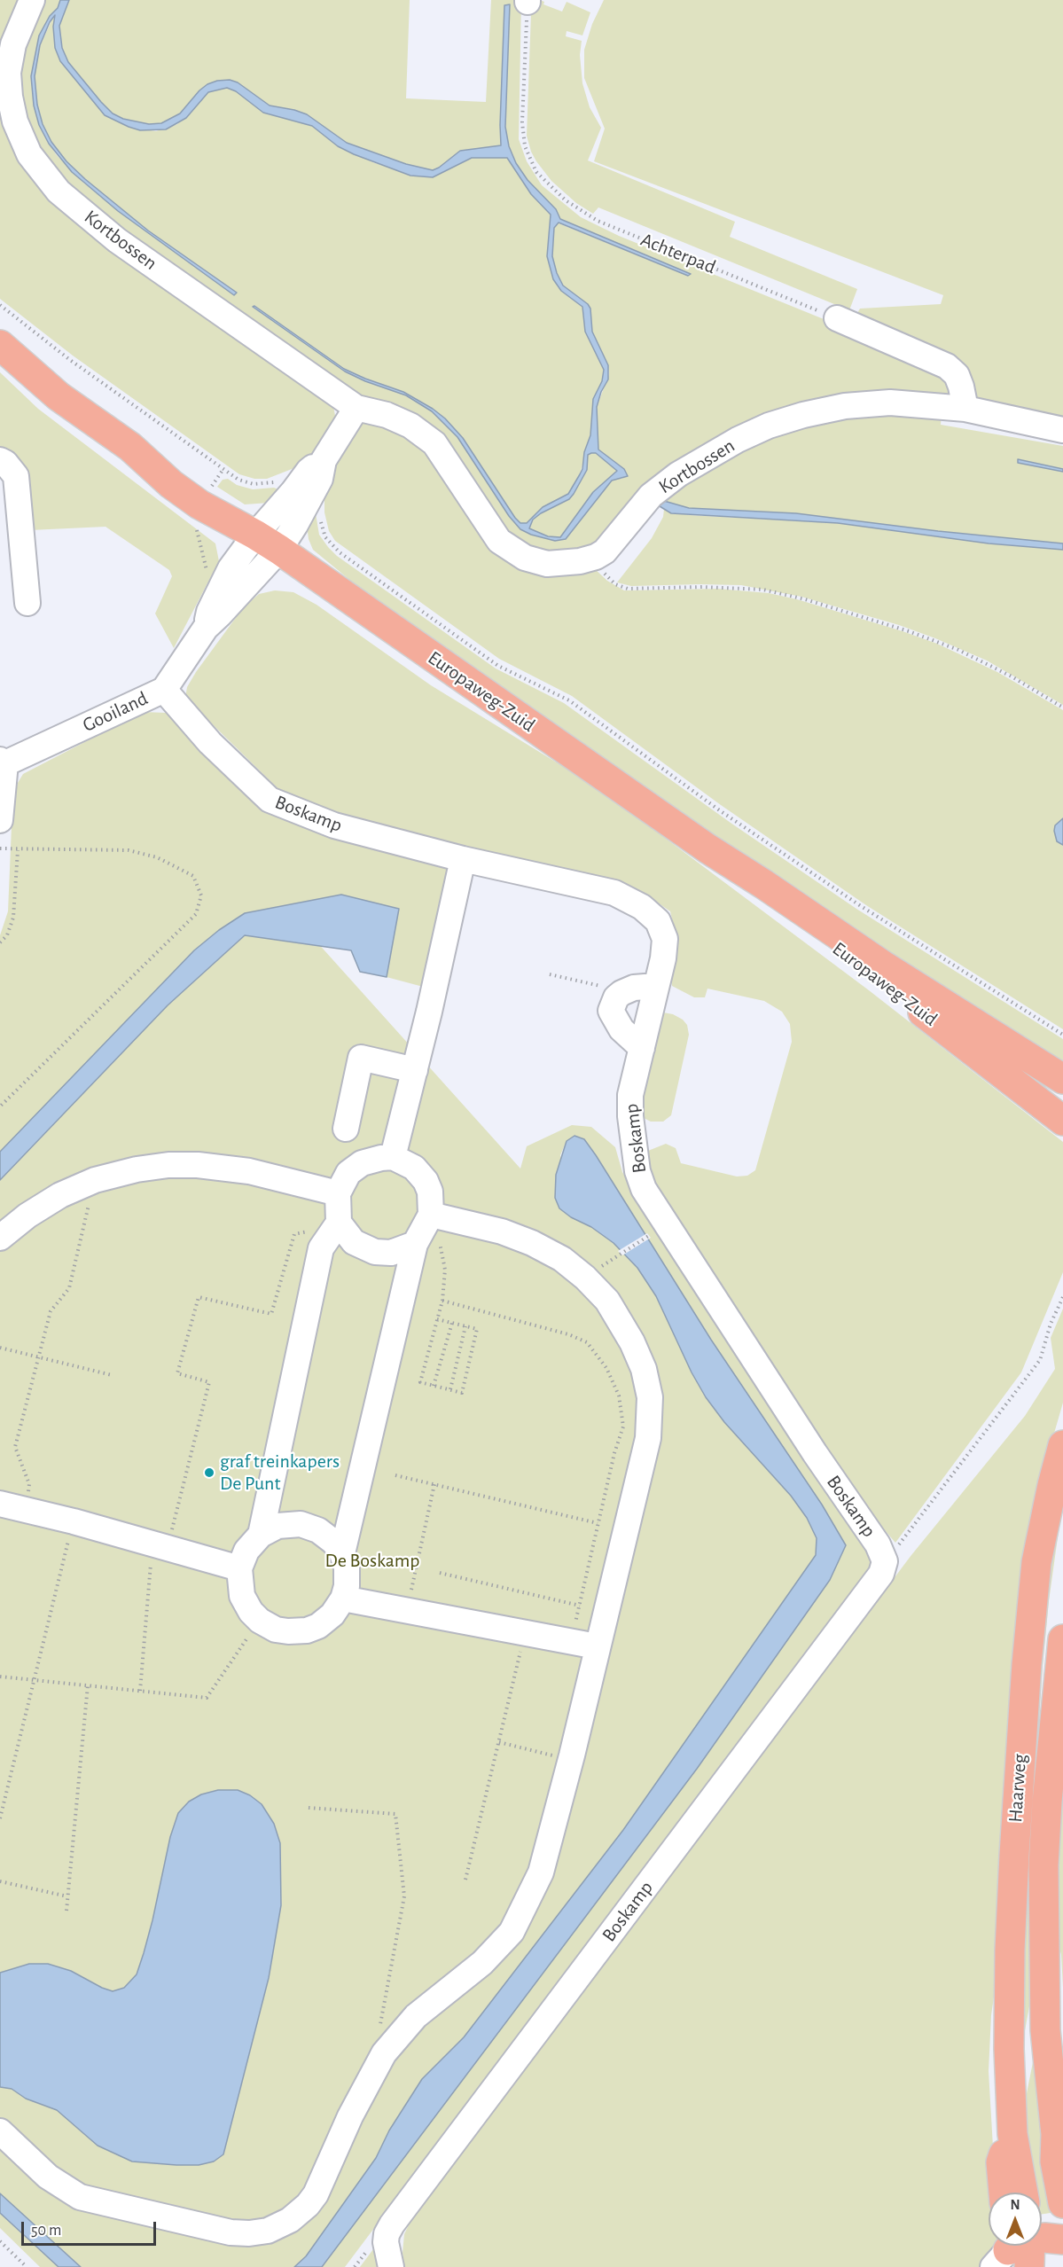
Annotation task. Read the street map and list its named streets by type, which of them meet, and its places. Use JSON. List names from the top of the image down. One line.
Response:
{"streets":{"main road":["Europaweg-Zuid","Haarweg"],"street":["Kortbossen","Gooiland","Boskamp"],"path":["Achterpad"]},"crossings":[["Europaweg-Zuid","Gooiland"],["Gooiland","Boskamp"]],"parks":["De Boskamp"],"places":["graf treinkapers De Punt"],"scale_bar":"50 m","north":"top"}
